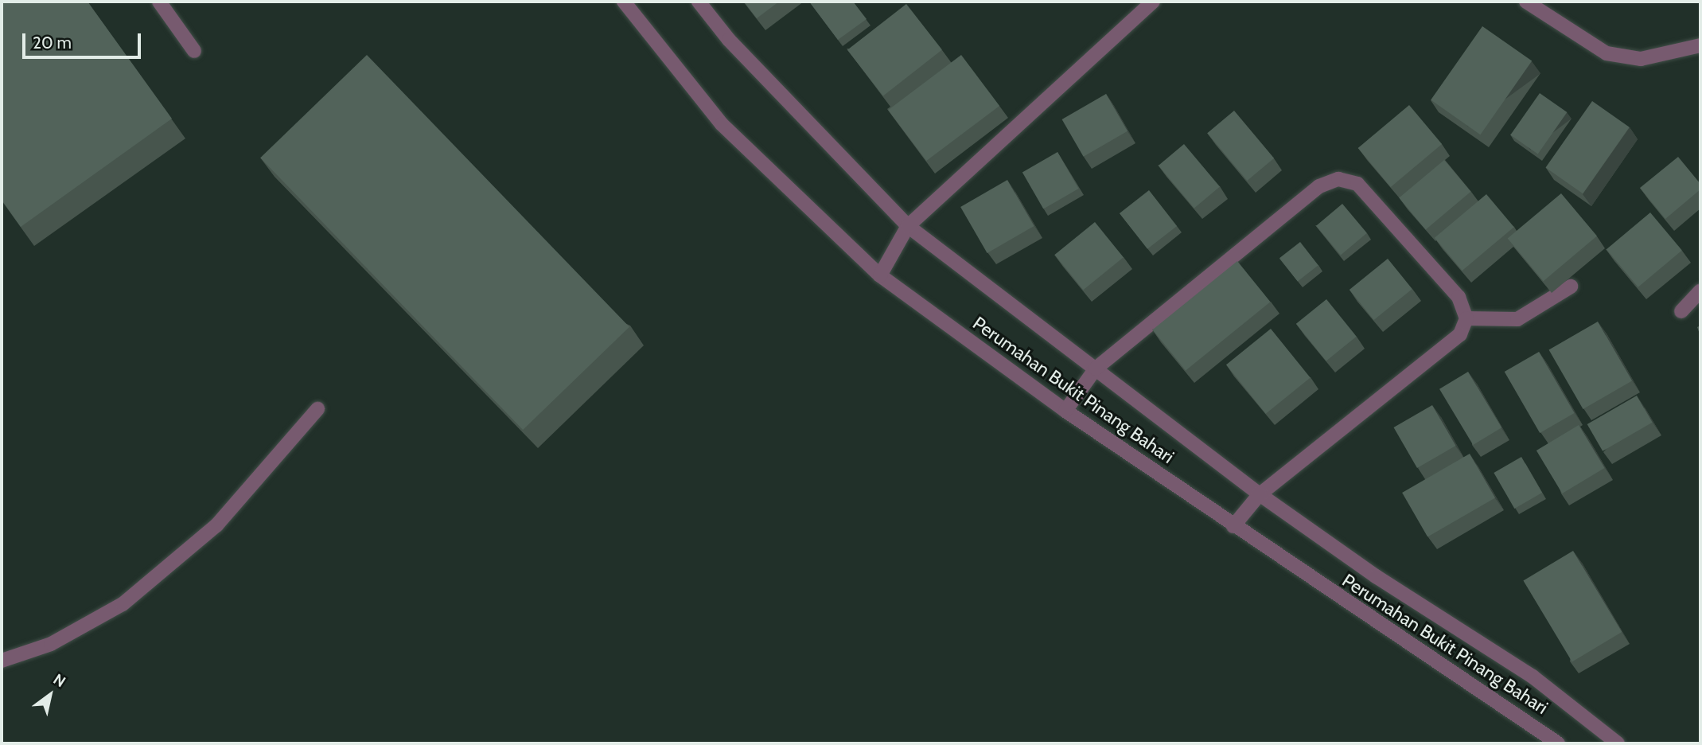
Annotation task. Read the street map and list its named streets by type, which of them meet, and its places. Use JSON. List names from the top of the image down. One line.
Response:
{"streets":{"street":["Perumahan Bukit Pinang Bahari"]},"scale_bar":"20 m","north":"top right"}
